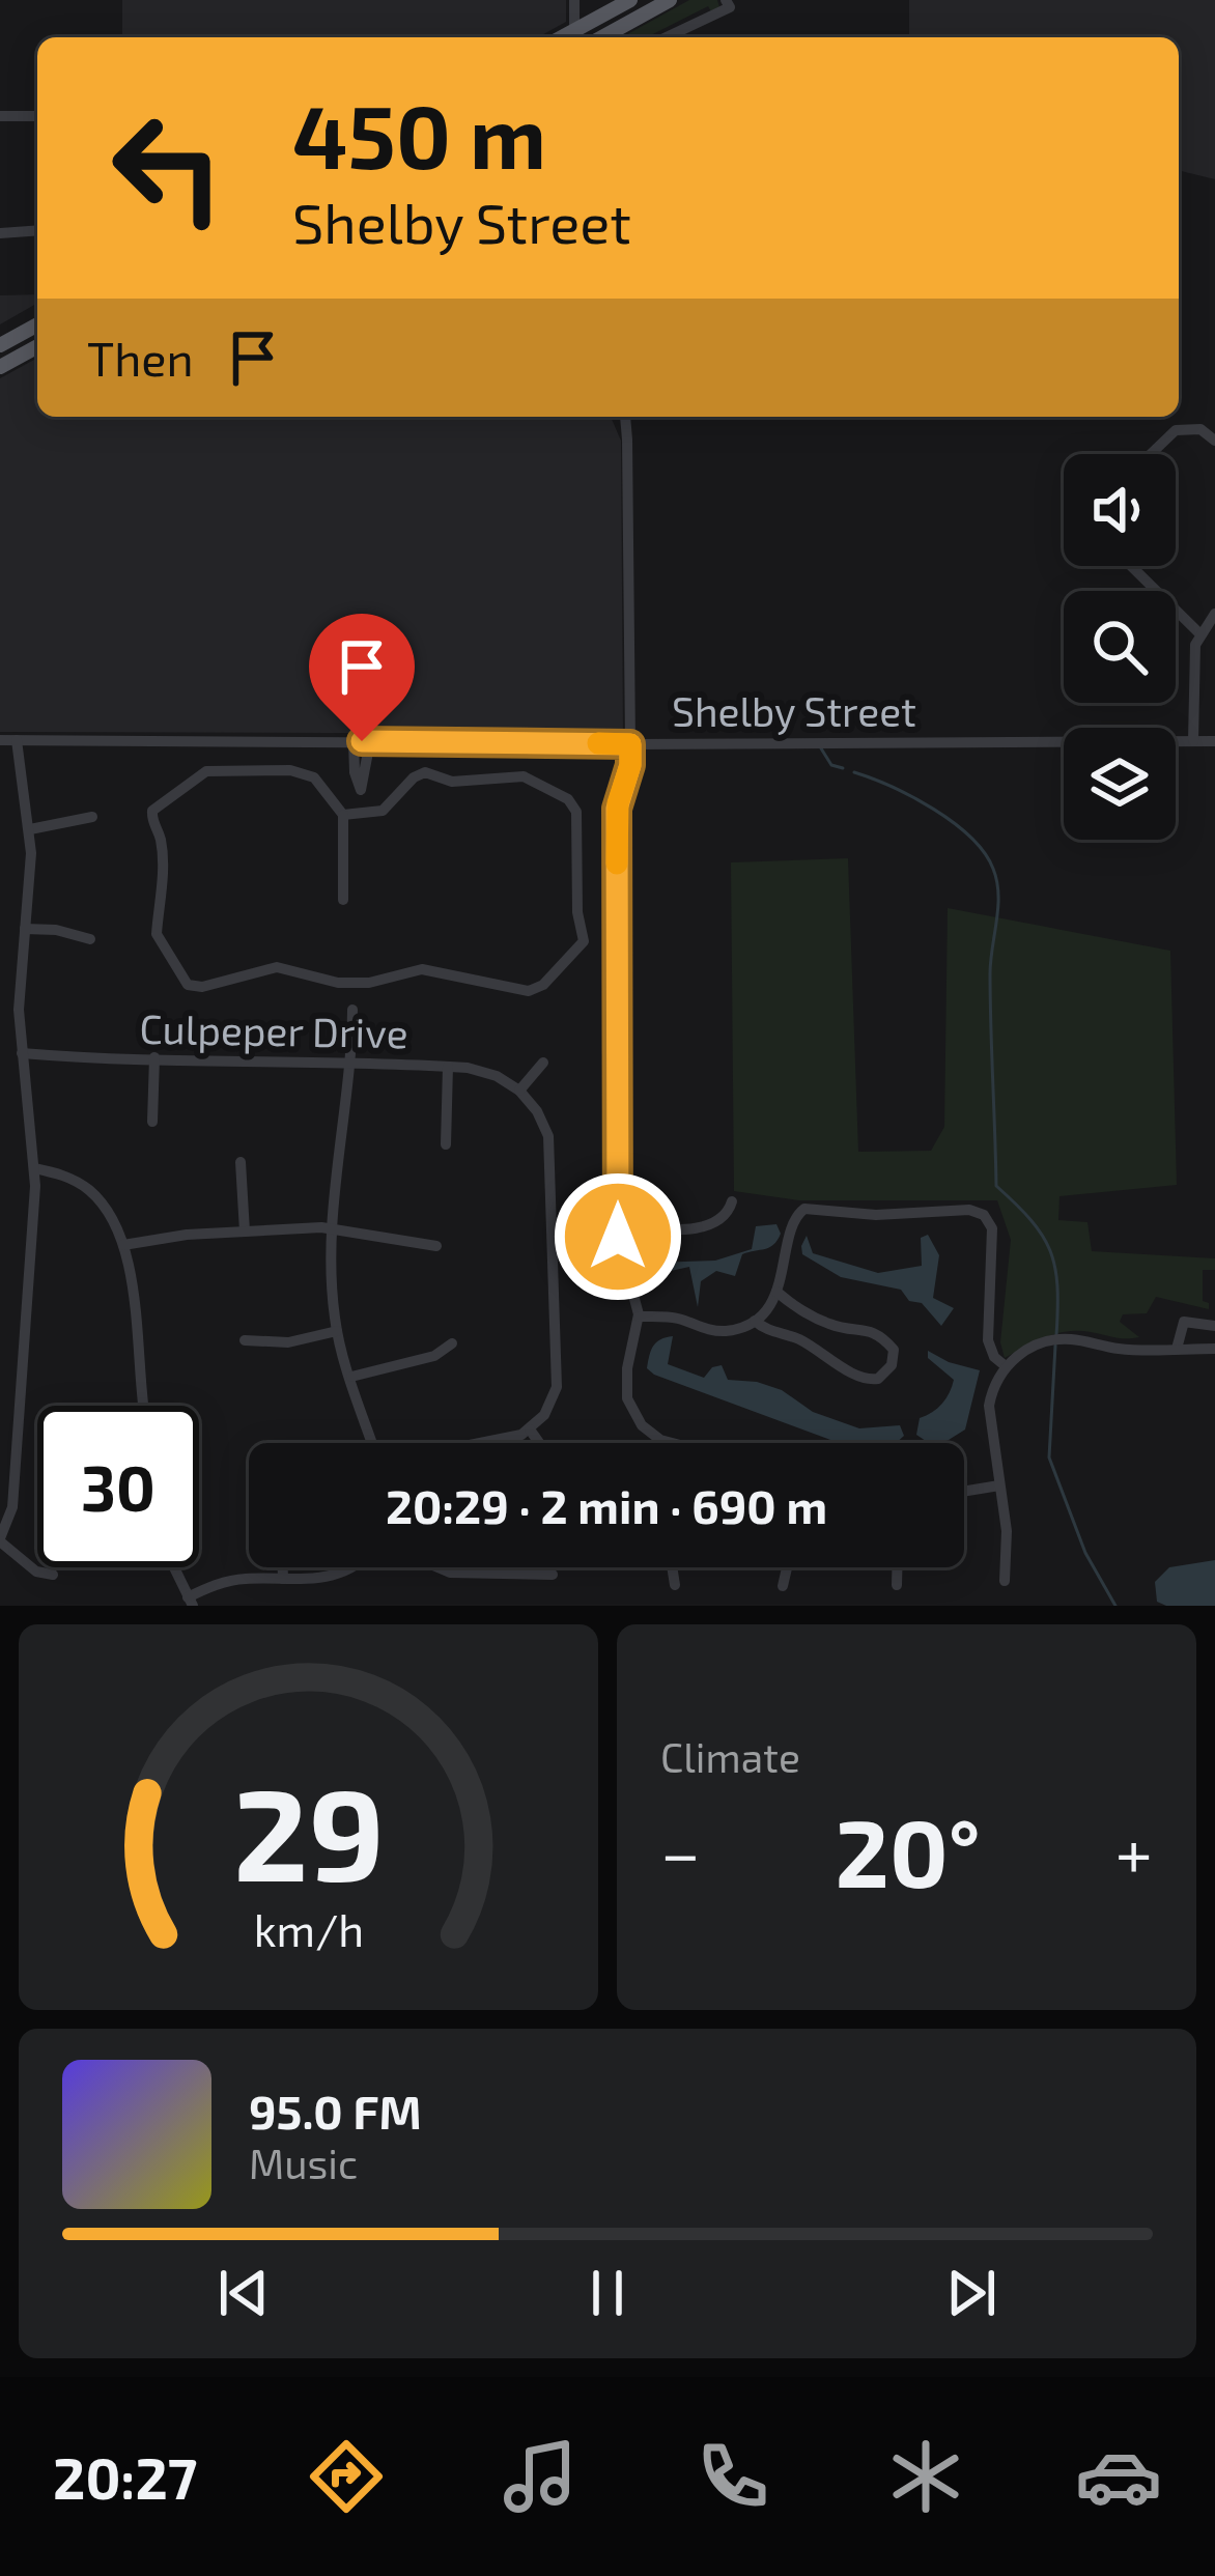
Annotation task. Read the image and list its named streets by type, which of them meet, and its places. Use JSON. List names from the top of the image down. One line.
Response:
{"streets":{"street":["Shelby Street","Culpeper Drive"]},"page":{"turn":["450 m","Shelby Street"],"then":"Then","limit":"30","trip":"20:29 · 2 min · 690 m","tile":"Climate","heat":["−","20°","+"],"song":["95.0 FM","Music"],"tabs":"20:27","gauge":["29","km/h"]}}
